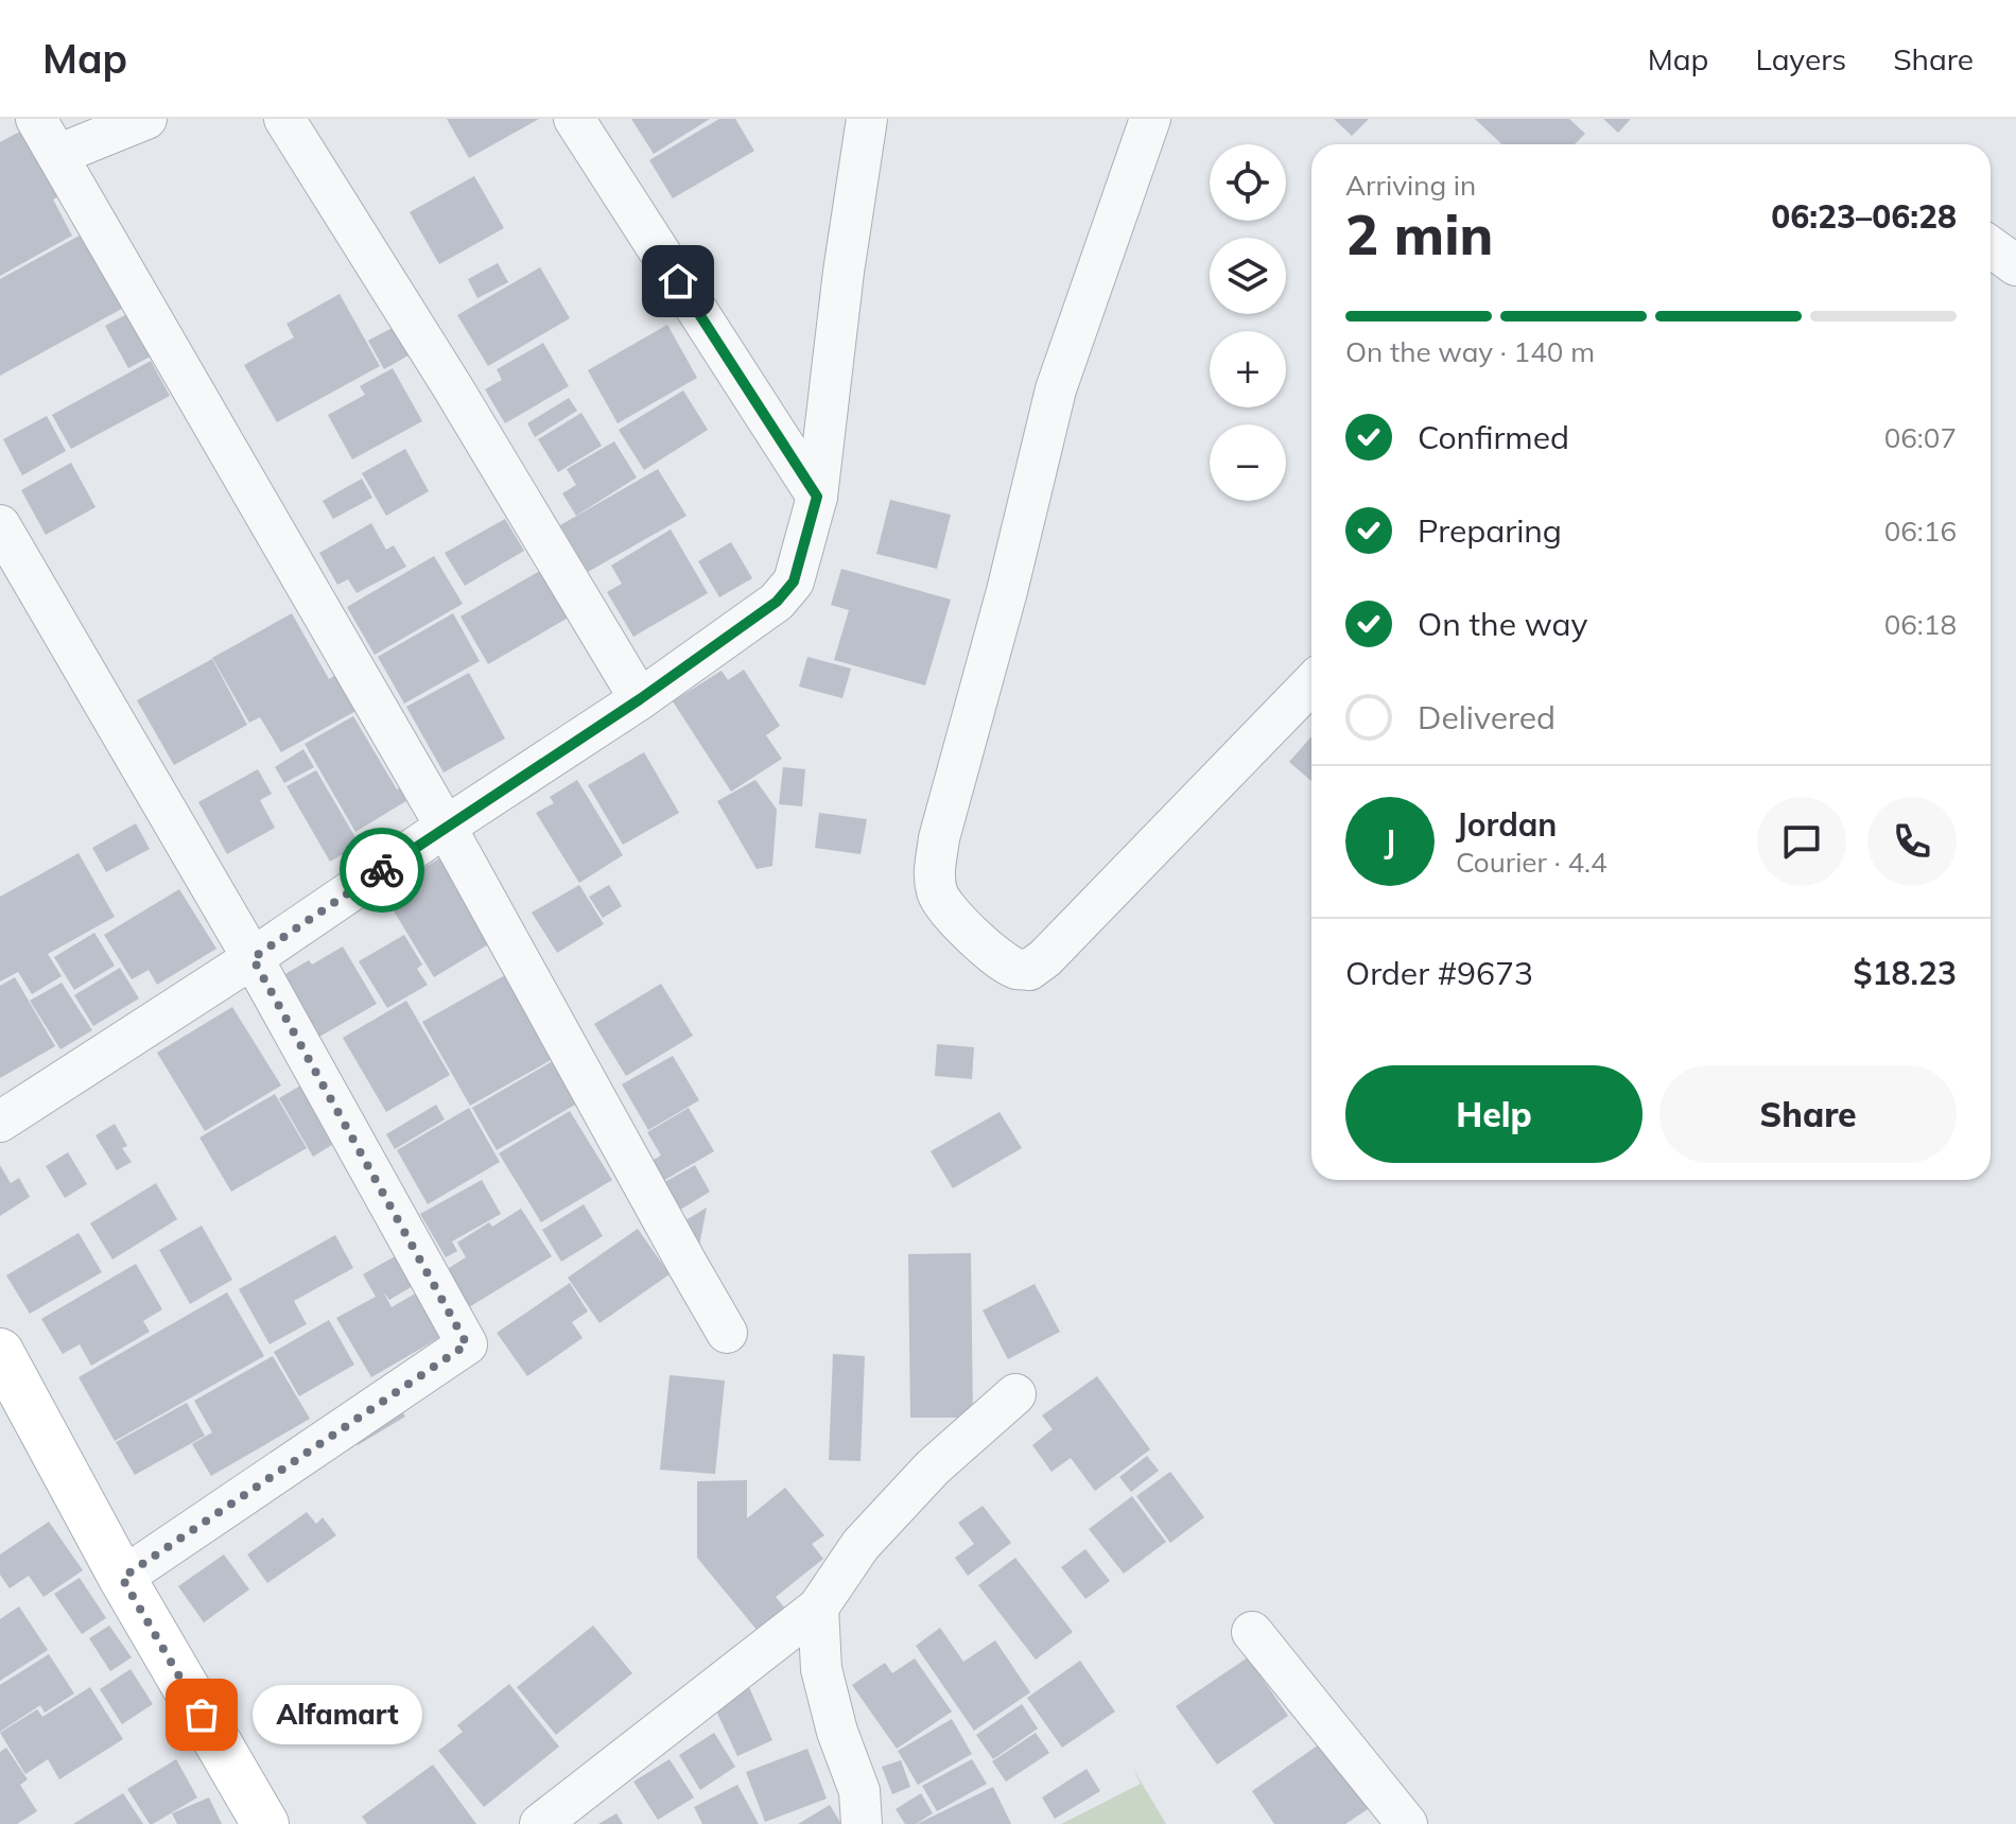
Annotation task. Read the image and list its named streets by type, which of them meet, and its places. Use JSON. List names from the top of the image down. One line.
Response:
{"places":["Alfamart"],"page":{"header":"Map","nav":["Map","Layers","Share"],"map_buttons":["+","−"],"heading":["2 min","Arriving in","06:23–06:28"],"panel":["Jordan","Courier · 4.4","Order #9673","$18.23"],"bar":"On the way · 140 m","list":[["Confirmed","06:07"],["Preparing","06:16"],["On the way","06:18"],"Delivered"],"round":"J","buttons":["Help","Share"],"bubble":"Alfamart"}}
